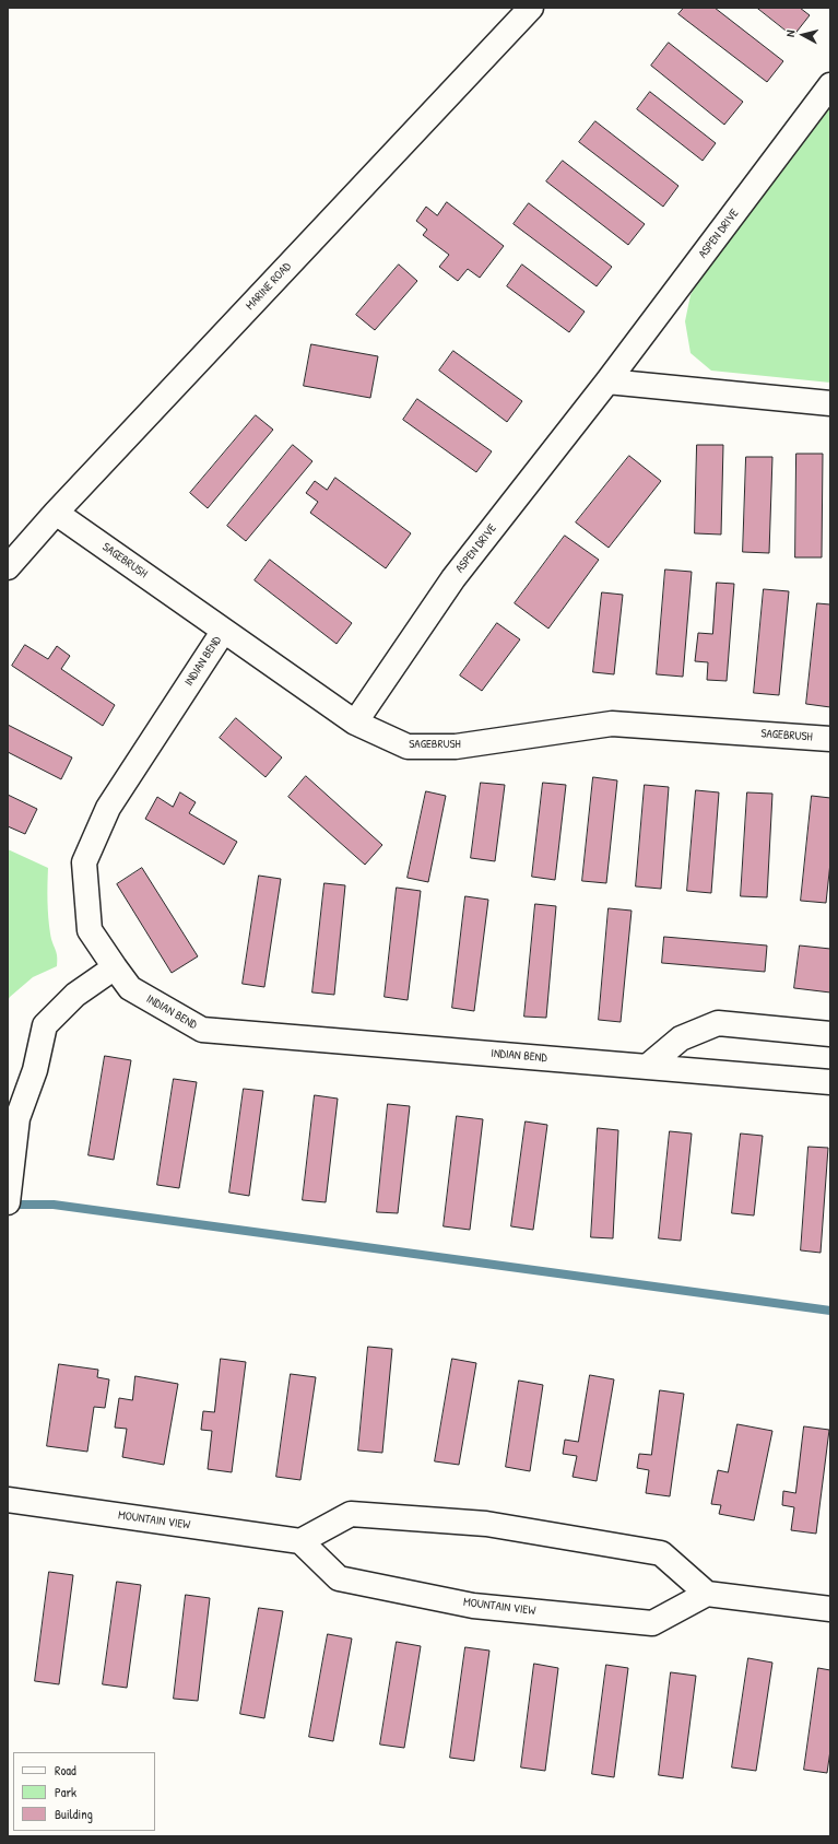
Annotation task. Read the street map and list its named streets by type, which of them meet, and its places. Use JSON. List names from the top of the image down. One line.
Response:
{"streets":{"street":["ASPEN DRIVE","MARINE ROAD","SAGEBRUSH","INDIAN BEND","MOUNTAIN VIEW"]},"crossings":[["ASPEN DRIVE","SAGEBRUSH"],["MARINE ROAD","SAGEBRUSH"],["SAGEBRUSH","INDIAN BEND"]],"legend":["Road","Park","Building"],"north":"left"}
